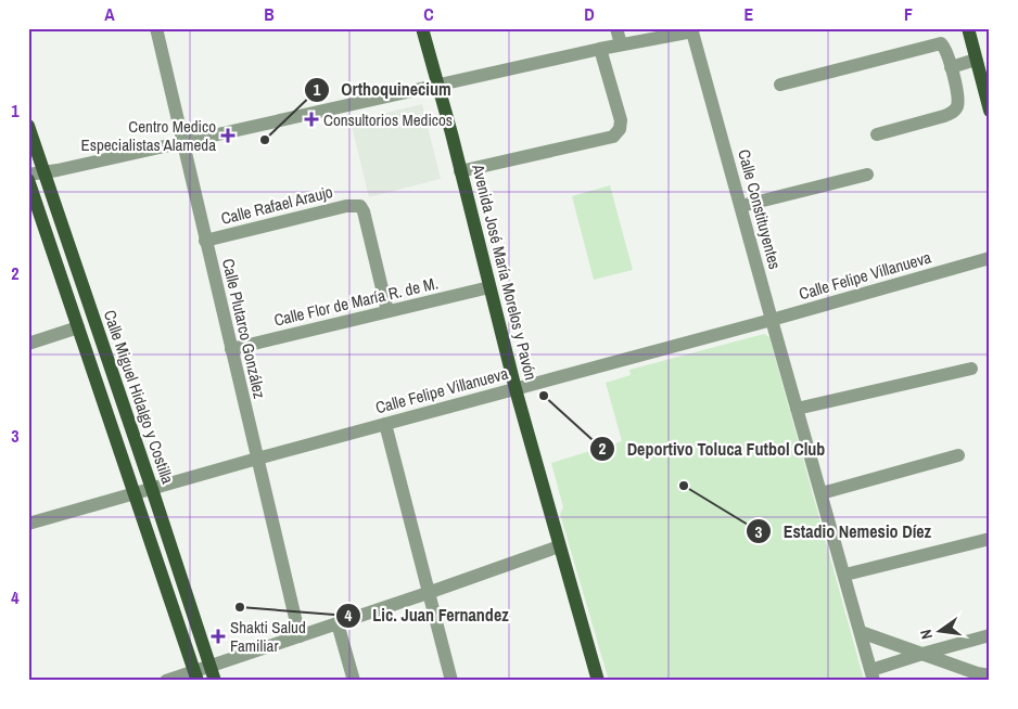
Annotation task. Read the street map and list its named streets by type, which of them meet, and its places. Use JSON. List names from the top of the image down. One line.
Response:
{"streets":{"main road":["Avenida José María Morelos y Pavón","Calle Miguel Hidalgo y Costilla"],"street":["Calle Rafael Araujo","Calle Constituyentes","Calle Felipe Villanueva","Calle Flor de María R. de M.","Calle Plutarco González"]},"crossings":[["Calle Rafael Araujo","Calle Flor de María R. de M."],["Calle Rafael Araujo","Calle Plutarco González"],["Calle Constituyentes","Calle Felipe Villanueva"],["Avenida José María Morelos y Pavón","Calle Felipe Villanueva"],["Avenida José María Morelos y Pavón","Calle Flor de María R. de M."],["Calle Felipe Villanueva","Calle Plutarco González"],["Calle Felipe Villanueva","Calle Miguel Hidalgo y Costilla"],["Calle Flor de María R. de M.","Calle Plutarco González"]],"places":{"health":["Consultorios Medicos","Centro Medico Especialistas Alameda","Shakti Salud Familiar"],"other":["Orthoquinecium","Deportivo Toluca Futbol Club","Estadio Nemesio Díez","Lic. Juan Fernandez"]},"north":"left","grid":{"columns":["A","B","C","D","E","F"],"rows":["1","2","3","4"]}}
